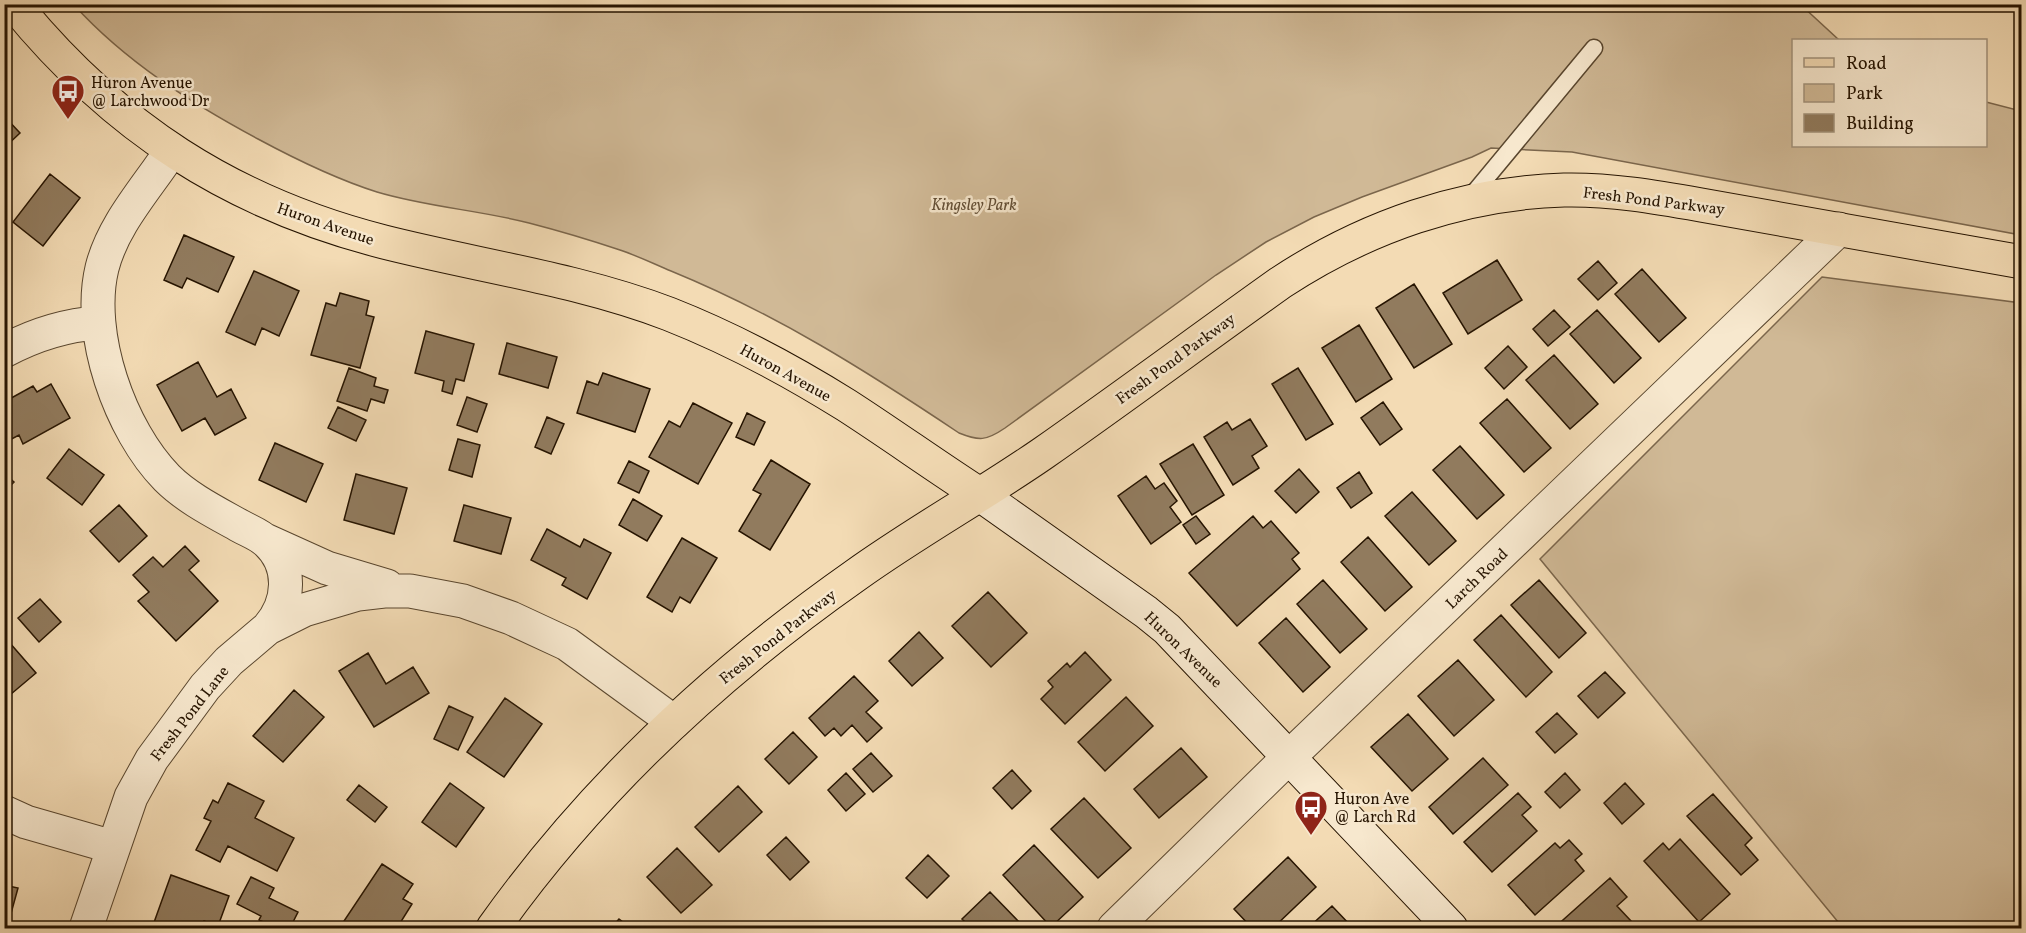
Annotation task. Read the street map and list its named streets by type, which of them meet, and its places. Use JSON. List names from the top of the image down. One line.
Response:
{"streets":{"main road":["Fresh Pond Parkway","Huron Avenue"],"street":["Larch Road","Fresh Pond Lane"]},"crossings":[["Fresh Pond Parkway","Huron Avenue"],["Fresh Pond Parkway","Larch Road"],["Fresh Pond Parkway","Fresh Pond Lane"],["Huron Avenue","Larch Road"]],"parks":["Kingsley Park"],"places":{"bus stop":["Huron Avenue @ Larchwood Dr","Huron Ave @ Larch Rd"]},"legend":["Road","Park","Building"]}
